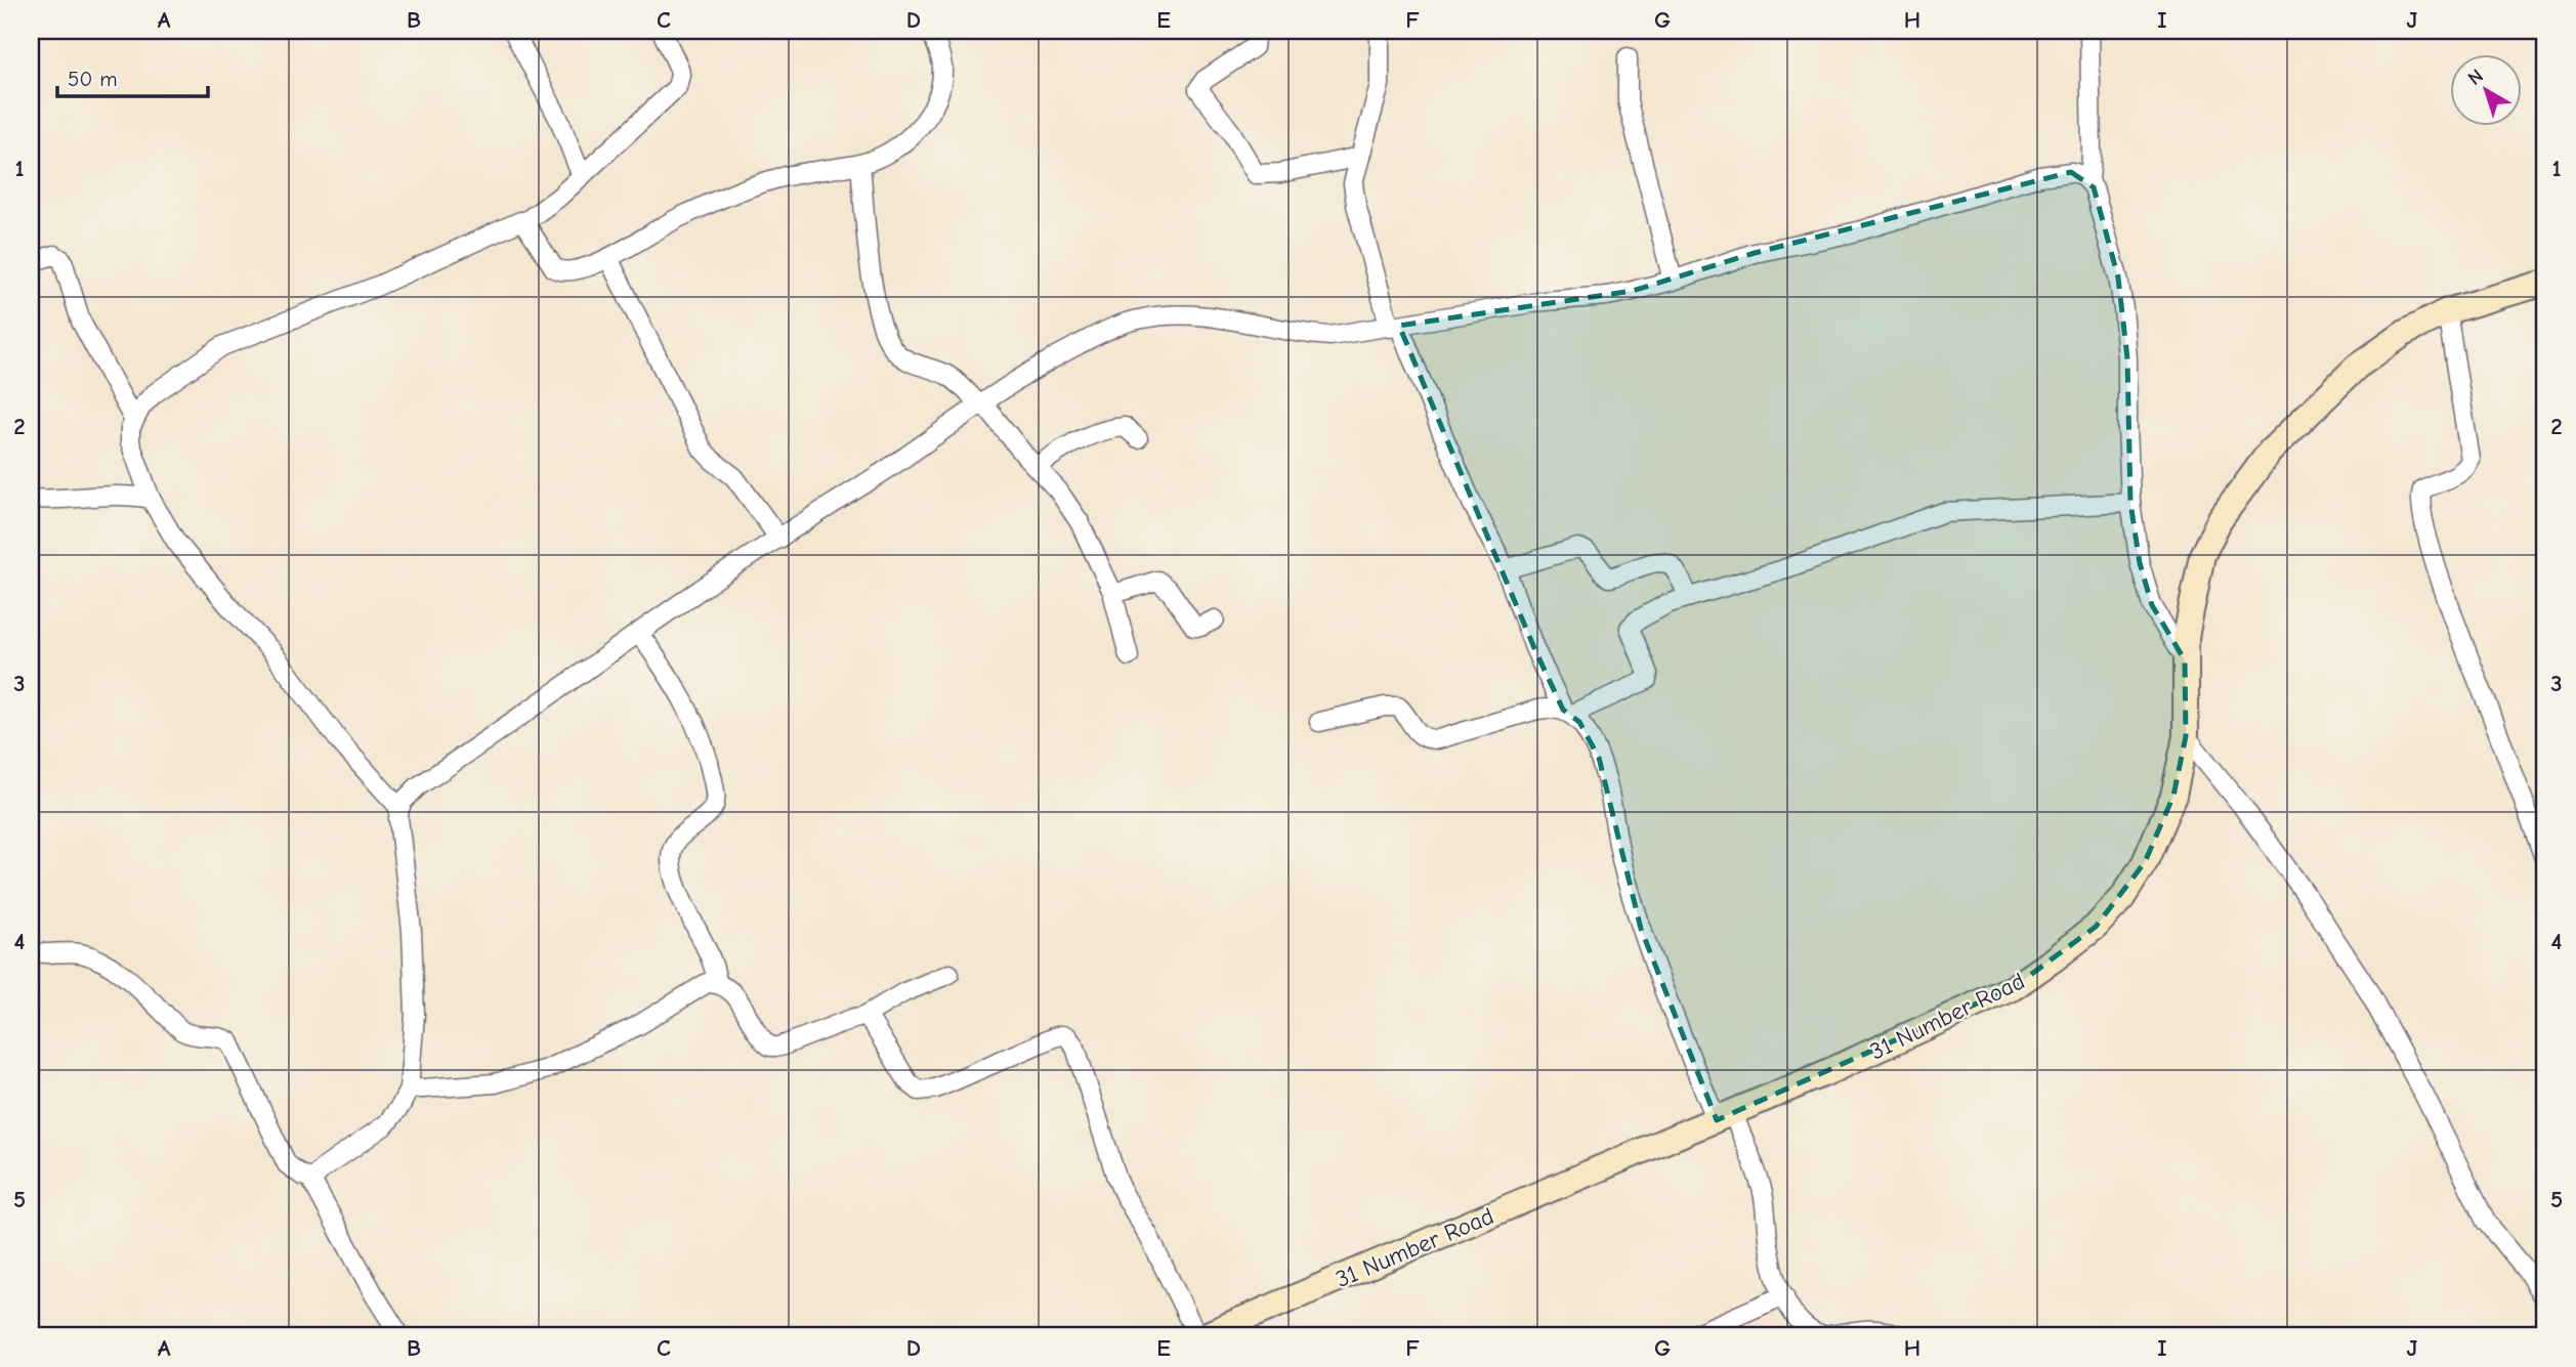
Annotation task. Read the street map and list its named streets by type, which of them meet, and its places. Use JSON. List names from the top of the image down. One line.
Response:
{"streets":{"main road":["31 Number Road"]},"scale_bar":"50 m","north":"top left","grid":{"columns":["A","B","C","D","E","F","G","H","I","J"],"rows":["1","2","3","4","5"]}}
